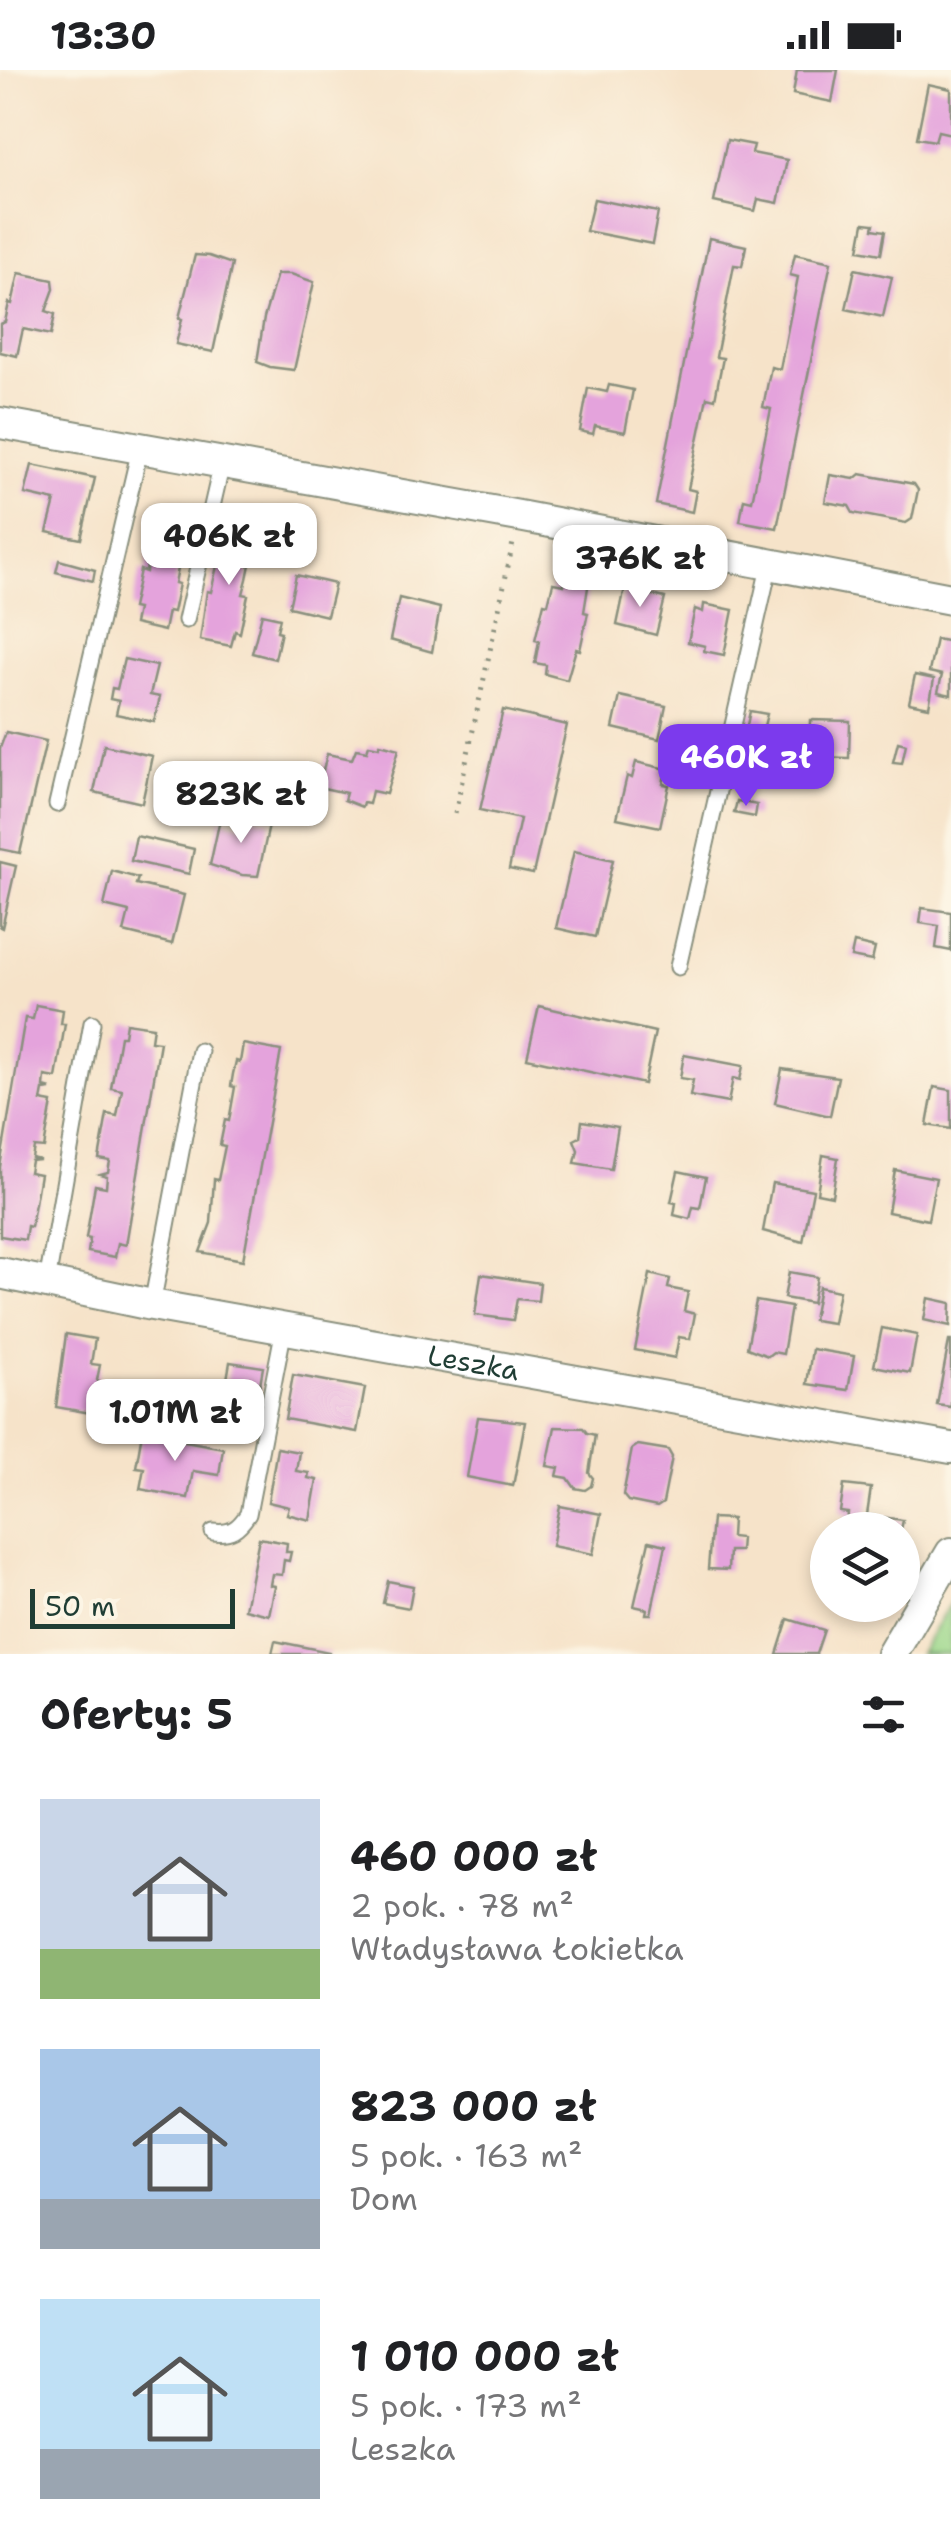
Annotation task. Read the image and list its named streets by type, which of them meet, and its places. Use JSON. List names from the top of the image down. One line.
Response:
{"streets":{"street":["Leszka"]},"scale_bar":"50 m","page":{"status":"13:30","price":["406K zł","376K zł","460K zł","823K zł","1.01M zł"],"scale":"50 m","heading":"Oferty: 5","list":[{"name":"460 000 zł","note":"2 pok. · 78 m² · Władysława Łokietka"},{"name":"823 000 zł","note":"5 pok. · 163 m² · Dom"},{"name":"1 010 000 zł","note":"5 pok. · 173 m² · Leszka"}]}}
